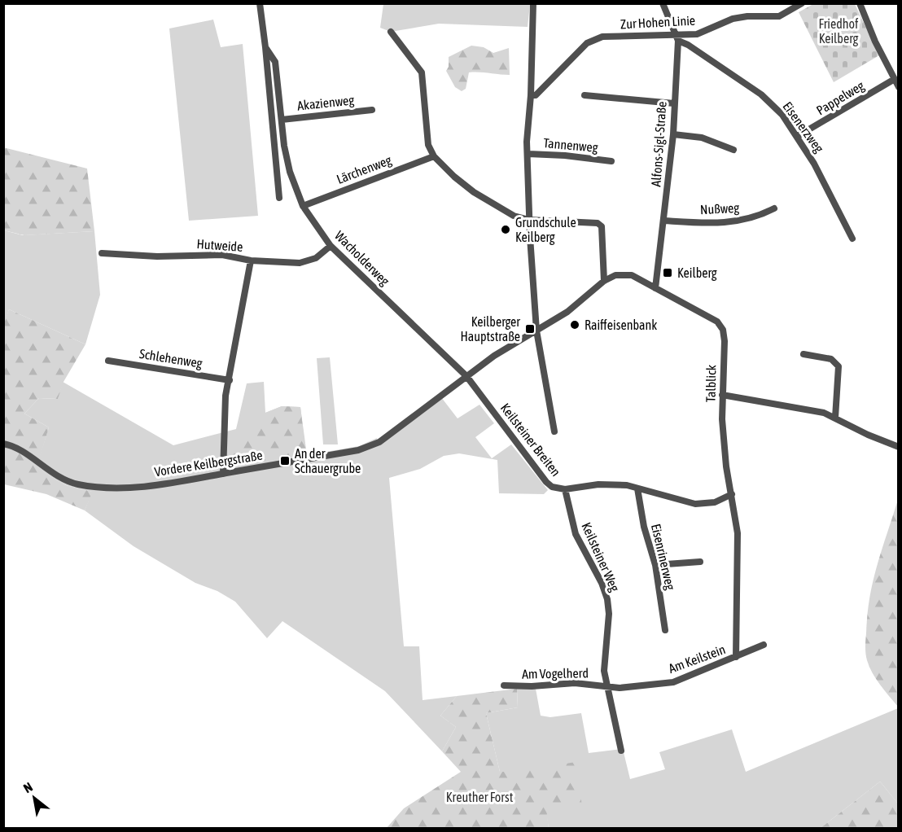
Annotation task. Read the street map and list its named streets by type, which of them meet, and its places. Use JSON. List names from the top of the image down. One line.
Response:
{"streets":{"street":["Zur Hohen Linie","Pappelweg","Akazienweg","Eisenerzweg","Alfons-Sigl-Straße","Tannenweg","Lärchenweg","Nußweg","Hutweide","Wacholderweg","Schlehenweg","Talblick","Keilsteiner Breiten","Vordere Keilbergstraße","Keilsteiner Weg","Eisenrinerweg","Am Keilstein","Am Vogelherd"]},"crossings":[["Zur Hohen Linie","Eisenerzweg"],["Zur Hohen Linie","Alfons-Sigl-Straße"],["Pappelweg","Eisenerzweg"],["Akazienweg","Wacholderweg"],["Eisenerzweg","Alfons-Sigl-Straße"],["Alfons-Sigl-Straße","Nußweg"],["Alfons-Sigl-Straße","Talblick"],["Lärchenweg","Wacholderweg"],["Hutweide","Wacholderweg"],["Wacholderweg","Keilsteiner Breiten"],["Wacholderweg","Vordere Keilbergstraße"],["Talblick","Keilsteiner Breiten"],["Talblick","Vordere Keilbergstraße"],["Talblick","Am Keilstein"],["Keilsteiner Breiten","Vordere Keilbergstraße"],["Keilsteiner Breiten","Keilsteiner Weg"],["Keilsteiner Breiten","Eisenrinerweg"],["Keilsteiner Weg","Am Keilstein"],["Keilsteiner Weg","Am Vogelherd"],["Am Keilstein","Am Vogelherd"]],"parks":["Friedhof Keilberg","Kreuther Forst"],"places":{"other":["Grundschule Keilberg","Raiffeisenbank"],"transit":["Keilberg","Keilberger Hauptstraße","An der Schauergrube"]},"north":"top left"}
